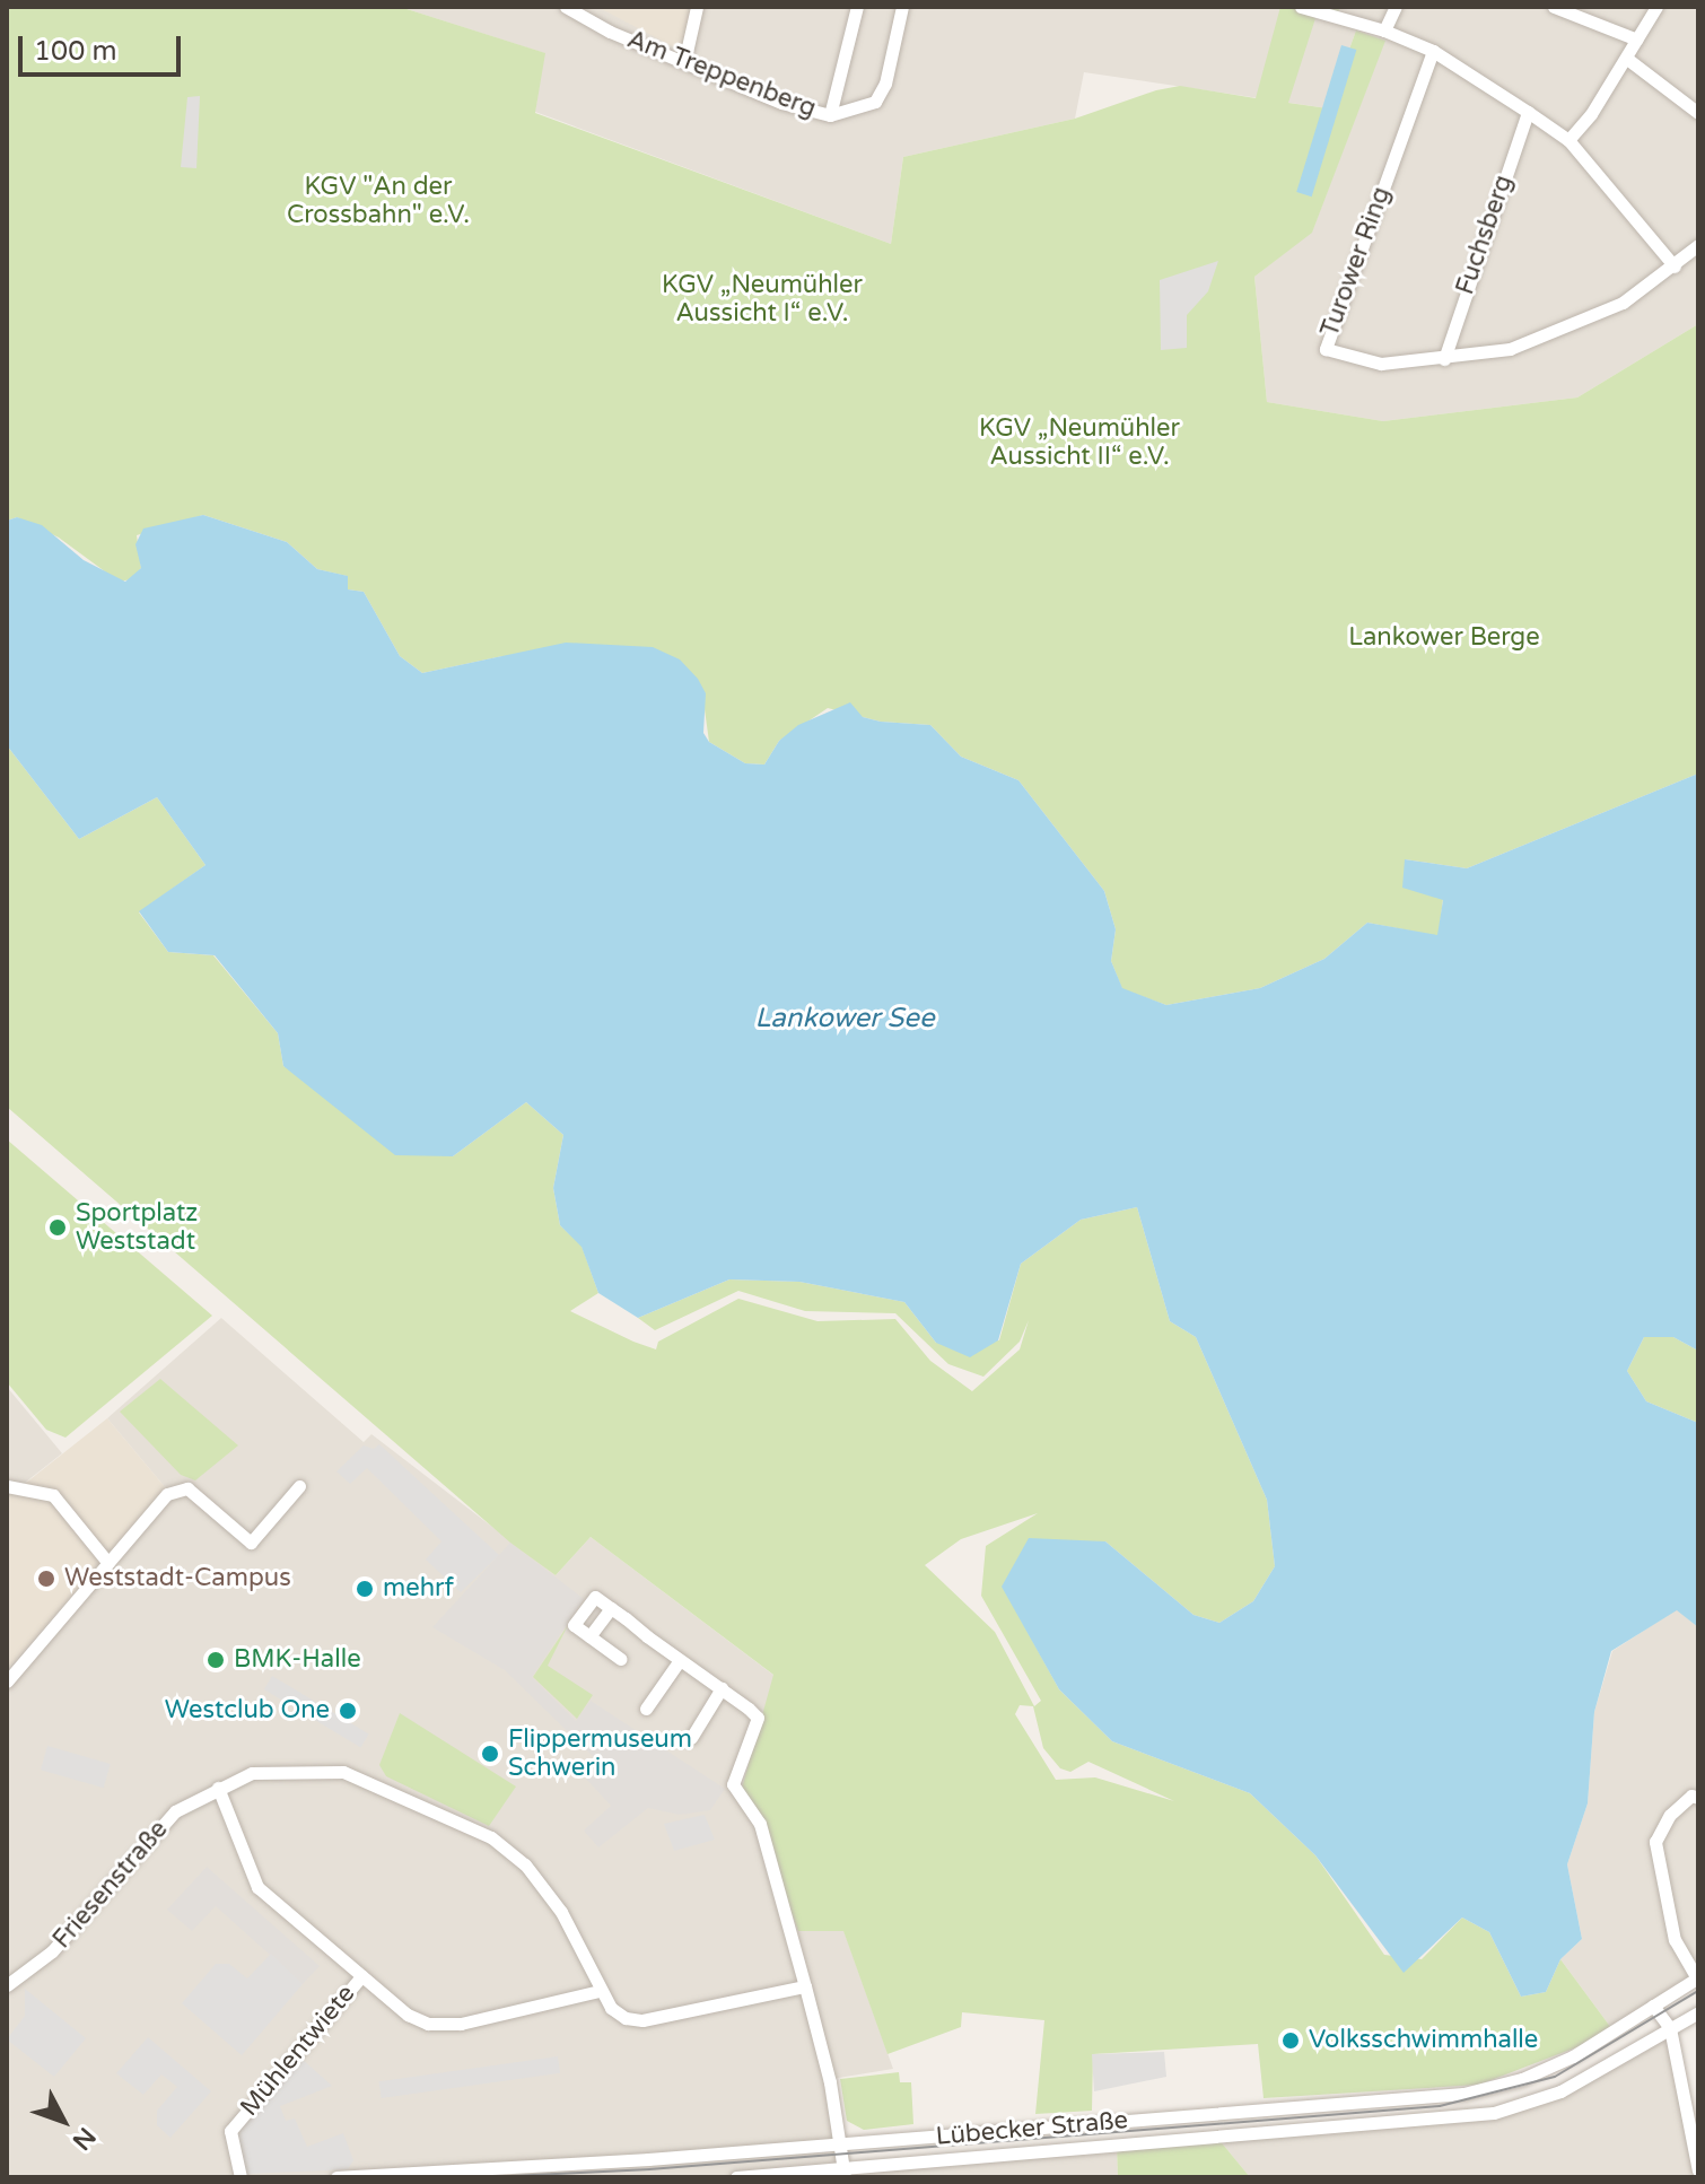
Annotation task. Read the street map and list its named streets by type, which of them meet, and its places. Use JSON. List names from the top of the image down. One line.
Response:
{"streets":{"street":["Am Treppenberg","Fuchsberg","Turower Ring","Friesenstraße","Mühlentwiete","Lübecker Straße"]},"crossings":[["Fuchsberg","Turower Ring"]],"water":["Lankower See"],"parks":["KGV \"An der Crossbahn\" e.V.","KGV „Neumühler Aussicht I“ e.V.","KGV „Neumühler Aussicht II“ e.V.","Lankower Berge"],"places":["Sportplatz Weststadt","Weststadt-Campus","mehrf","BMK-Halle","Westclub One","Flippermuseum Schwerin","Volksschwimmhalle"],"scale_bar":"100 m","north":"bottom right"}
